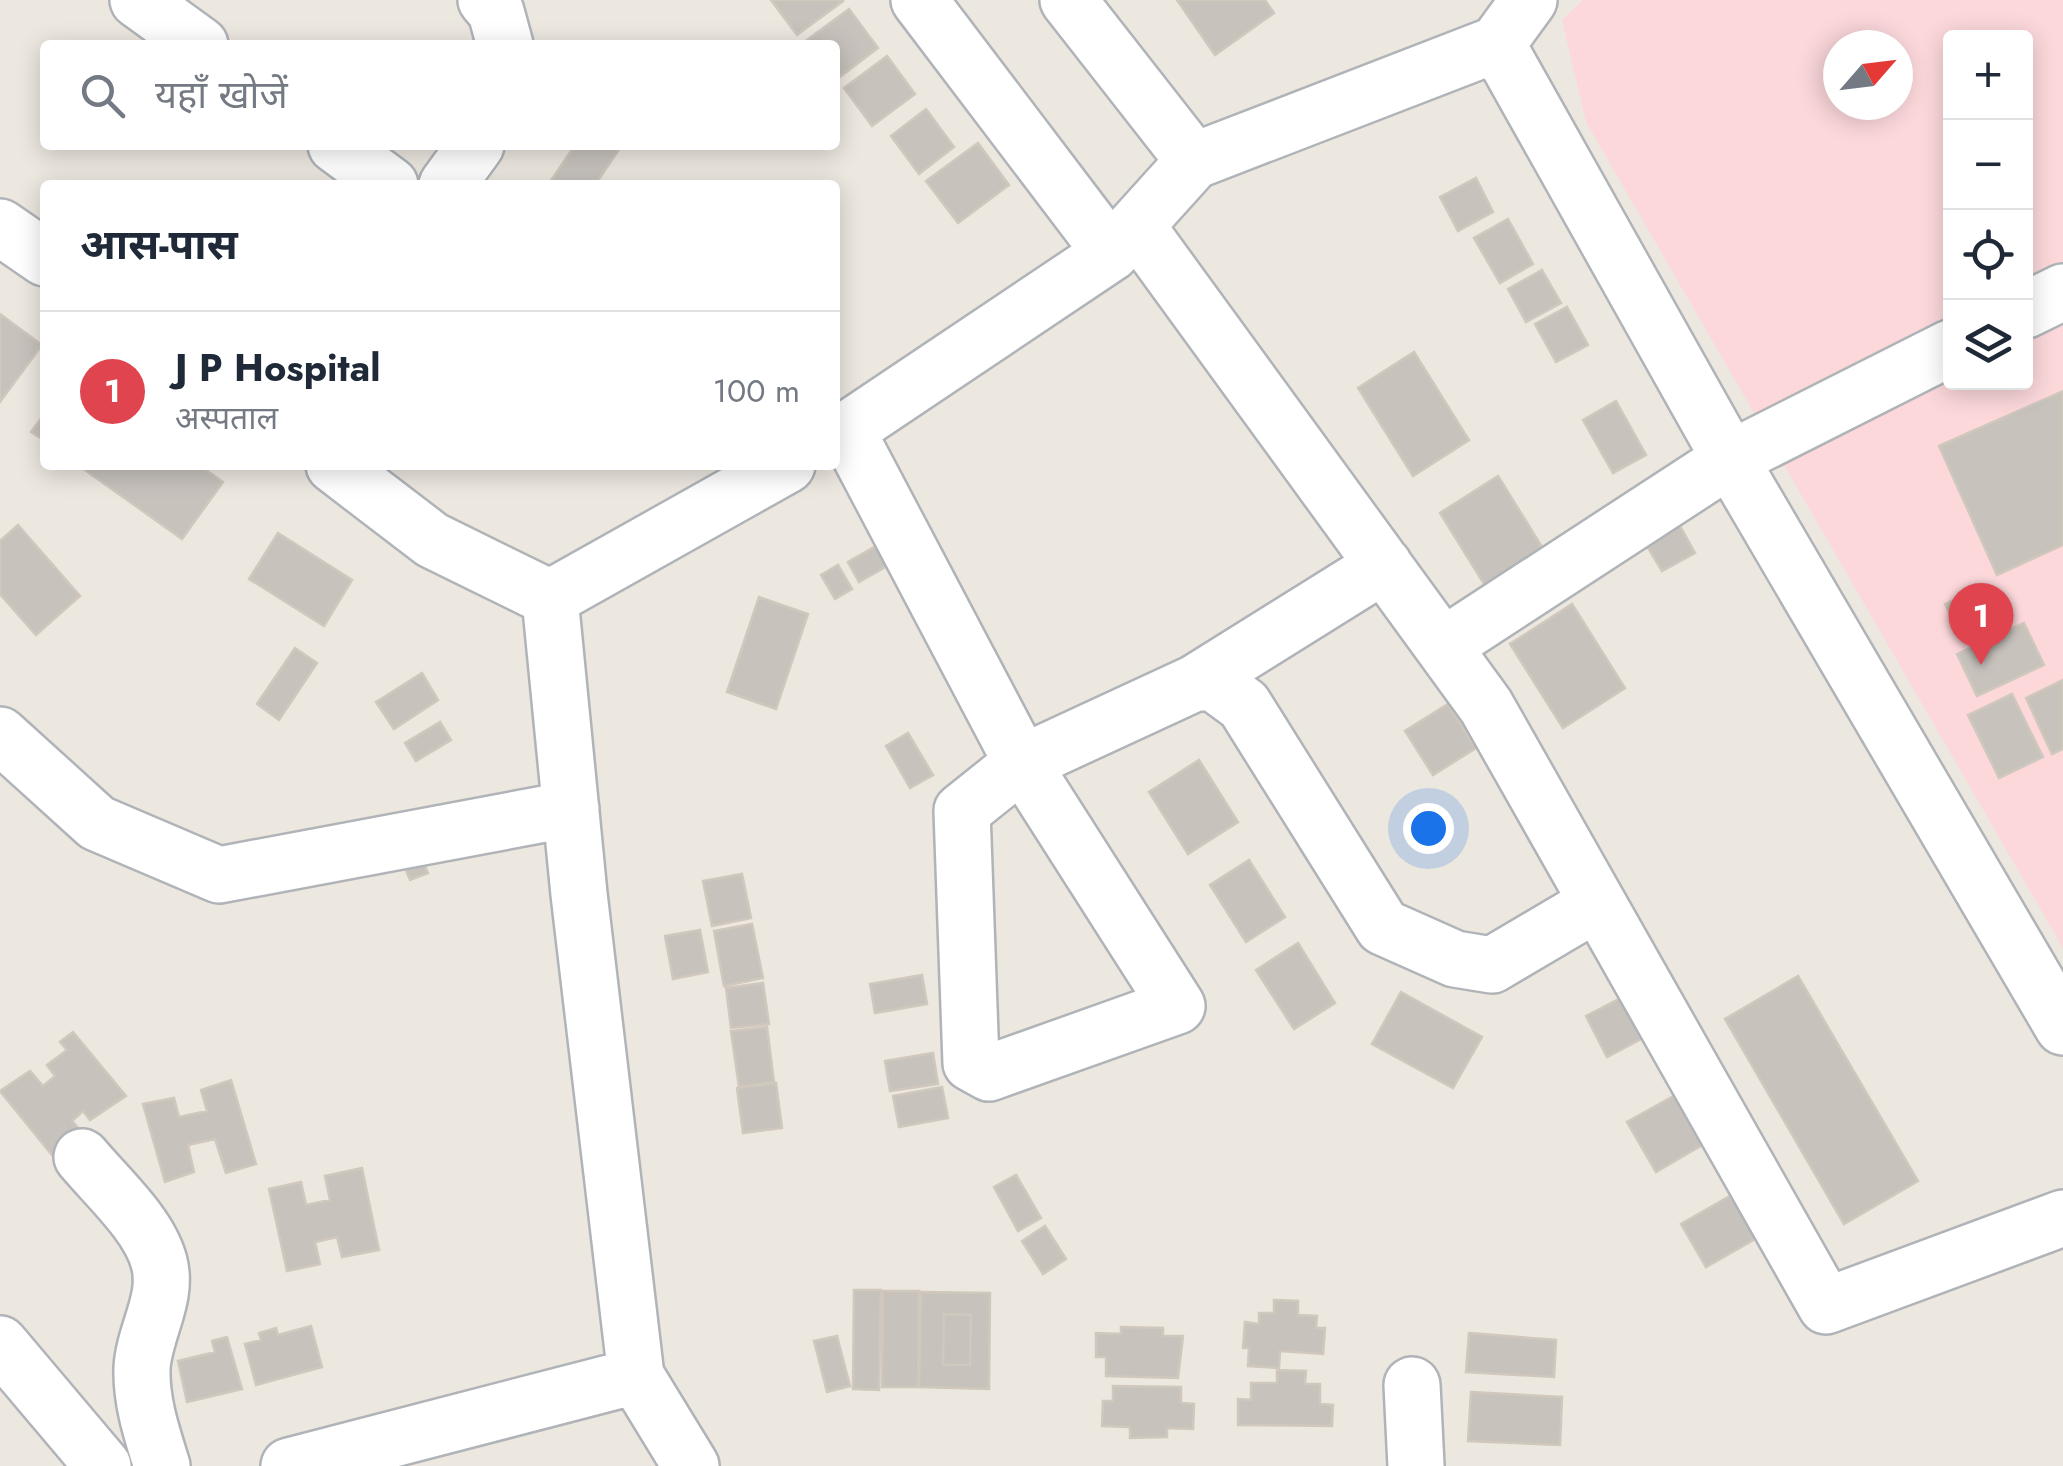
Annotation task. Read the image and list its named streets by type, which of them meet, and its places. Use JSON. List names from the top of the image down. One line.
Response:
{"north":"top right","page":{"map_buttons":["+","−"],"search":"यहाँ खोजें","heading":"आस-पास","list":[{"mark":"1","name":"J P Hospital","note":"अस्पताल","value":"100 m"}],"pins":"1"}}
